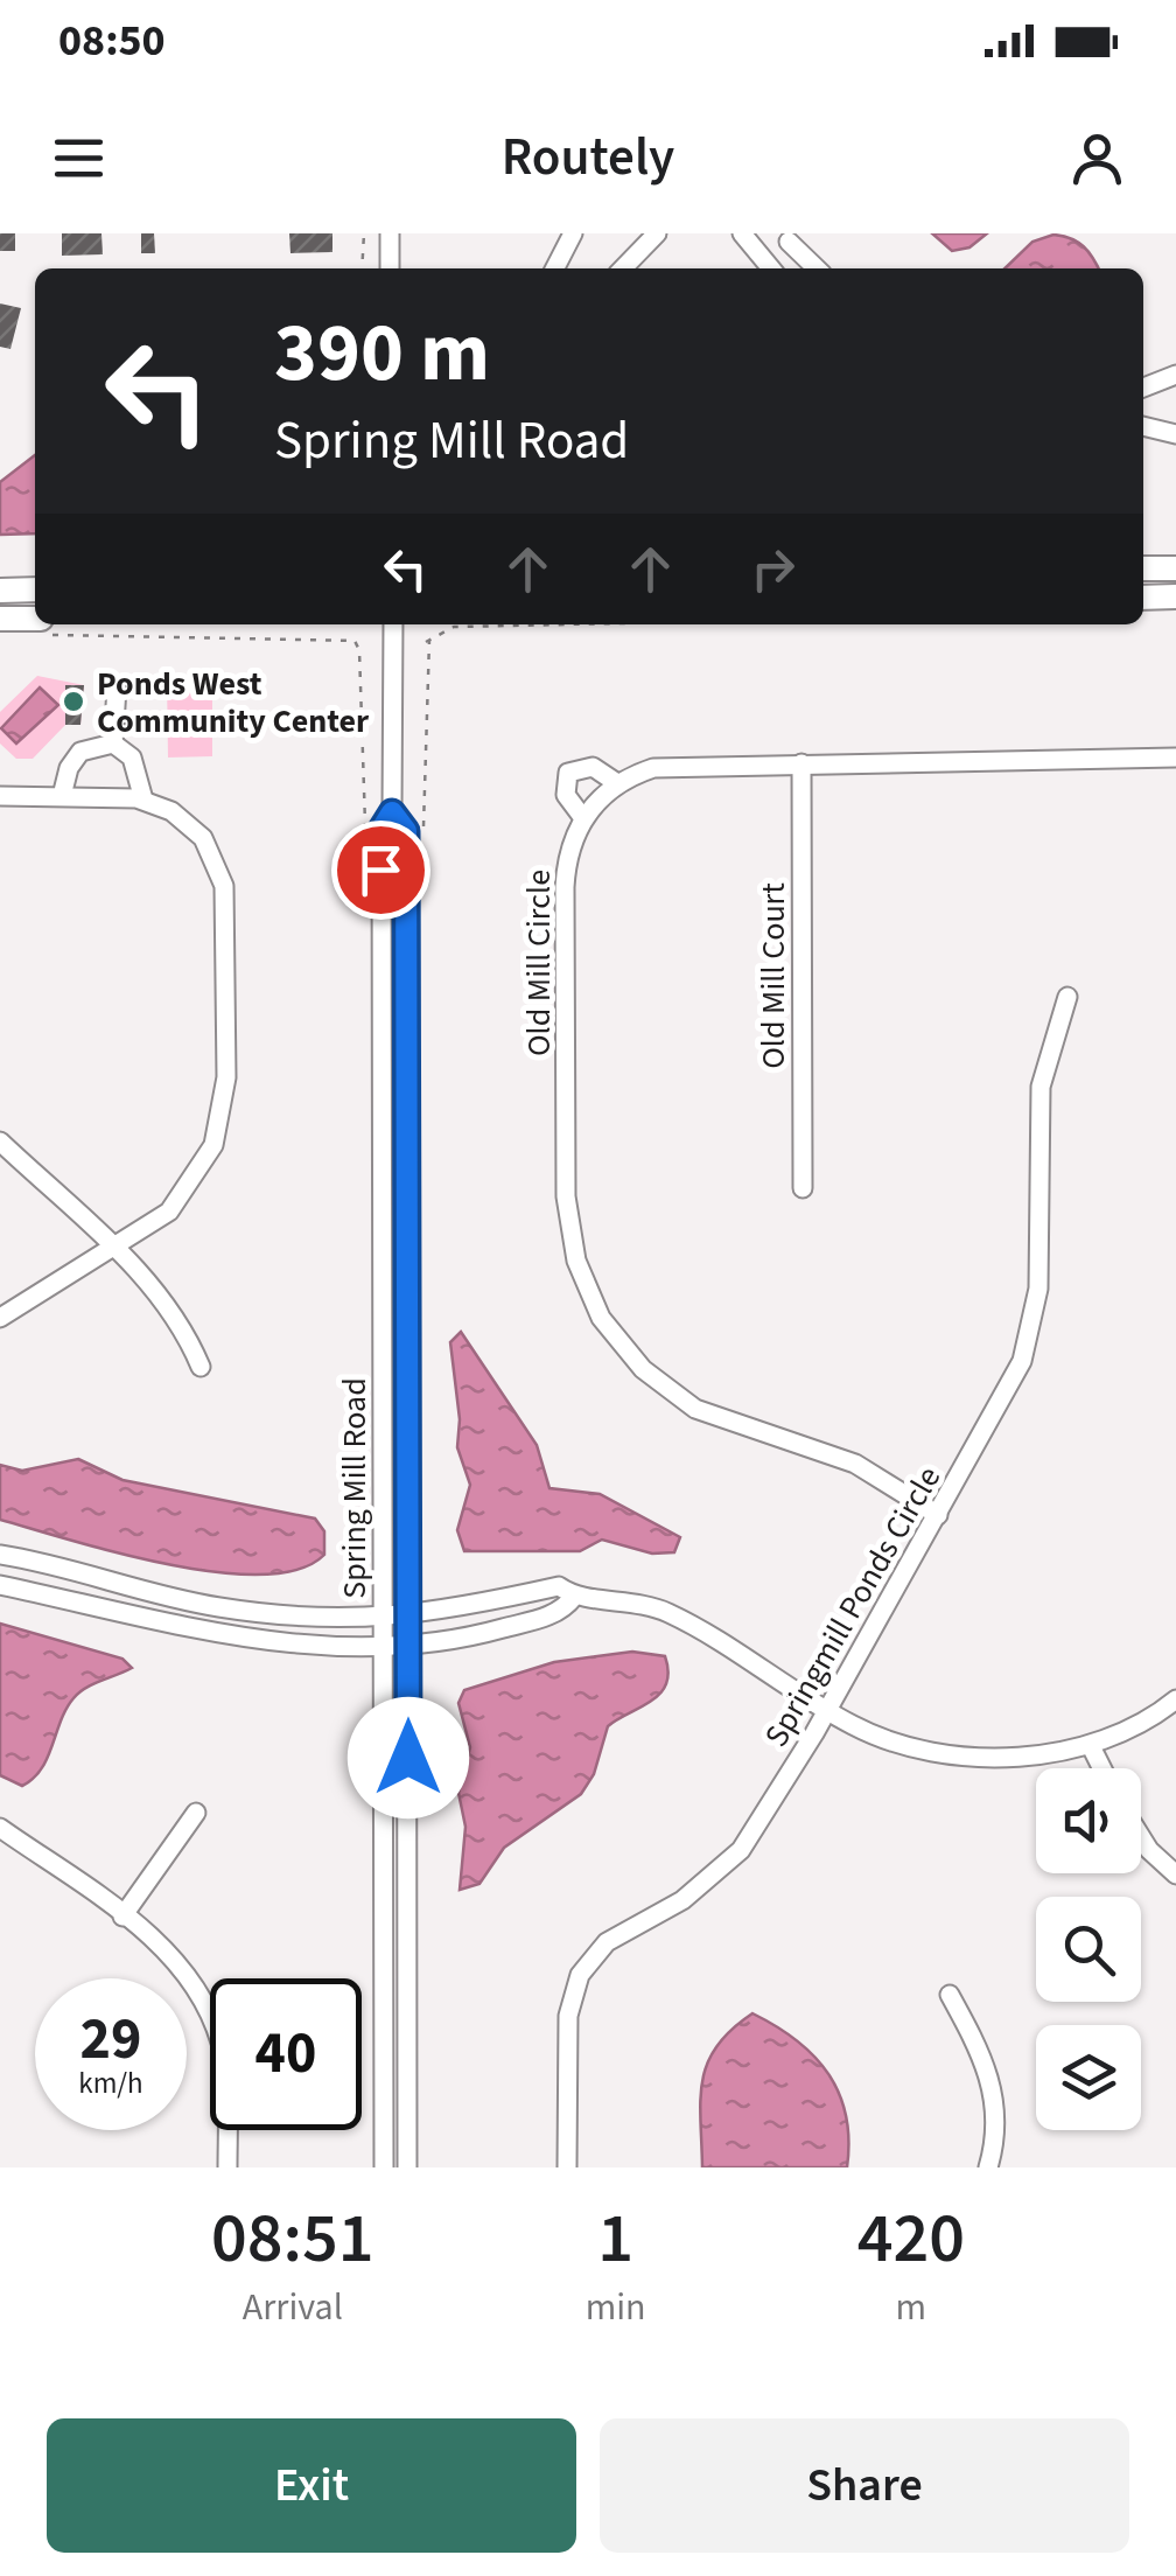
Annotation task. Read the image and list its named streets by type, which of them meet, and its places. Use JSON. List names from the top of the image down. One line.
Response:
{"streets":{"street":["Old Mill Circle","Old Mill Court","Spring Mill Road","Springmill Ponds Circle"]},"crossings":[["Old Mill Circle","Old Mill Court"],["Old Mill Circle","Springmill Ponds Circle"]],"places":["Ponds West Community Center"],"page":{"status":"08:50","header":"Routely","turn":["390 m","Spring Mill Road"],"speed":"29 km/h","limit":"40","eta":["08:51","Arrival","1","min","420","m"],"buttons":["Exit","Share"]}}
